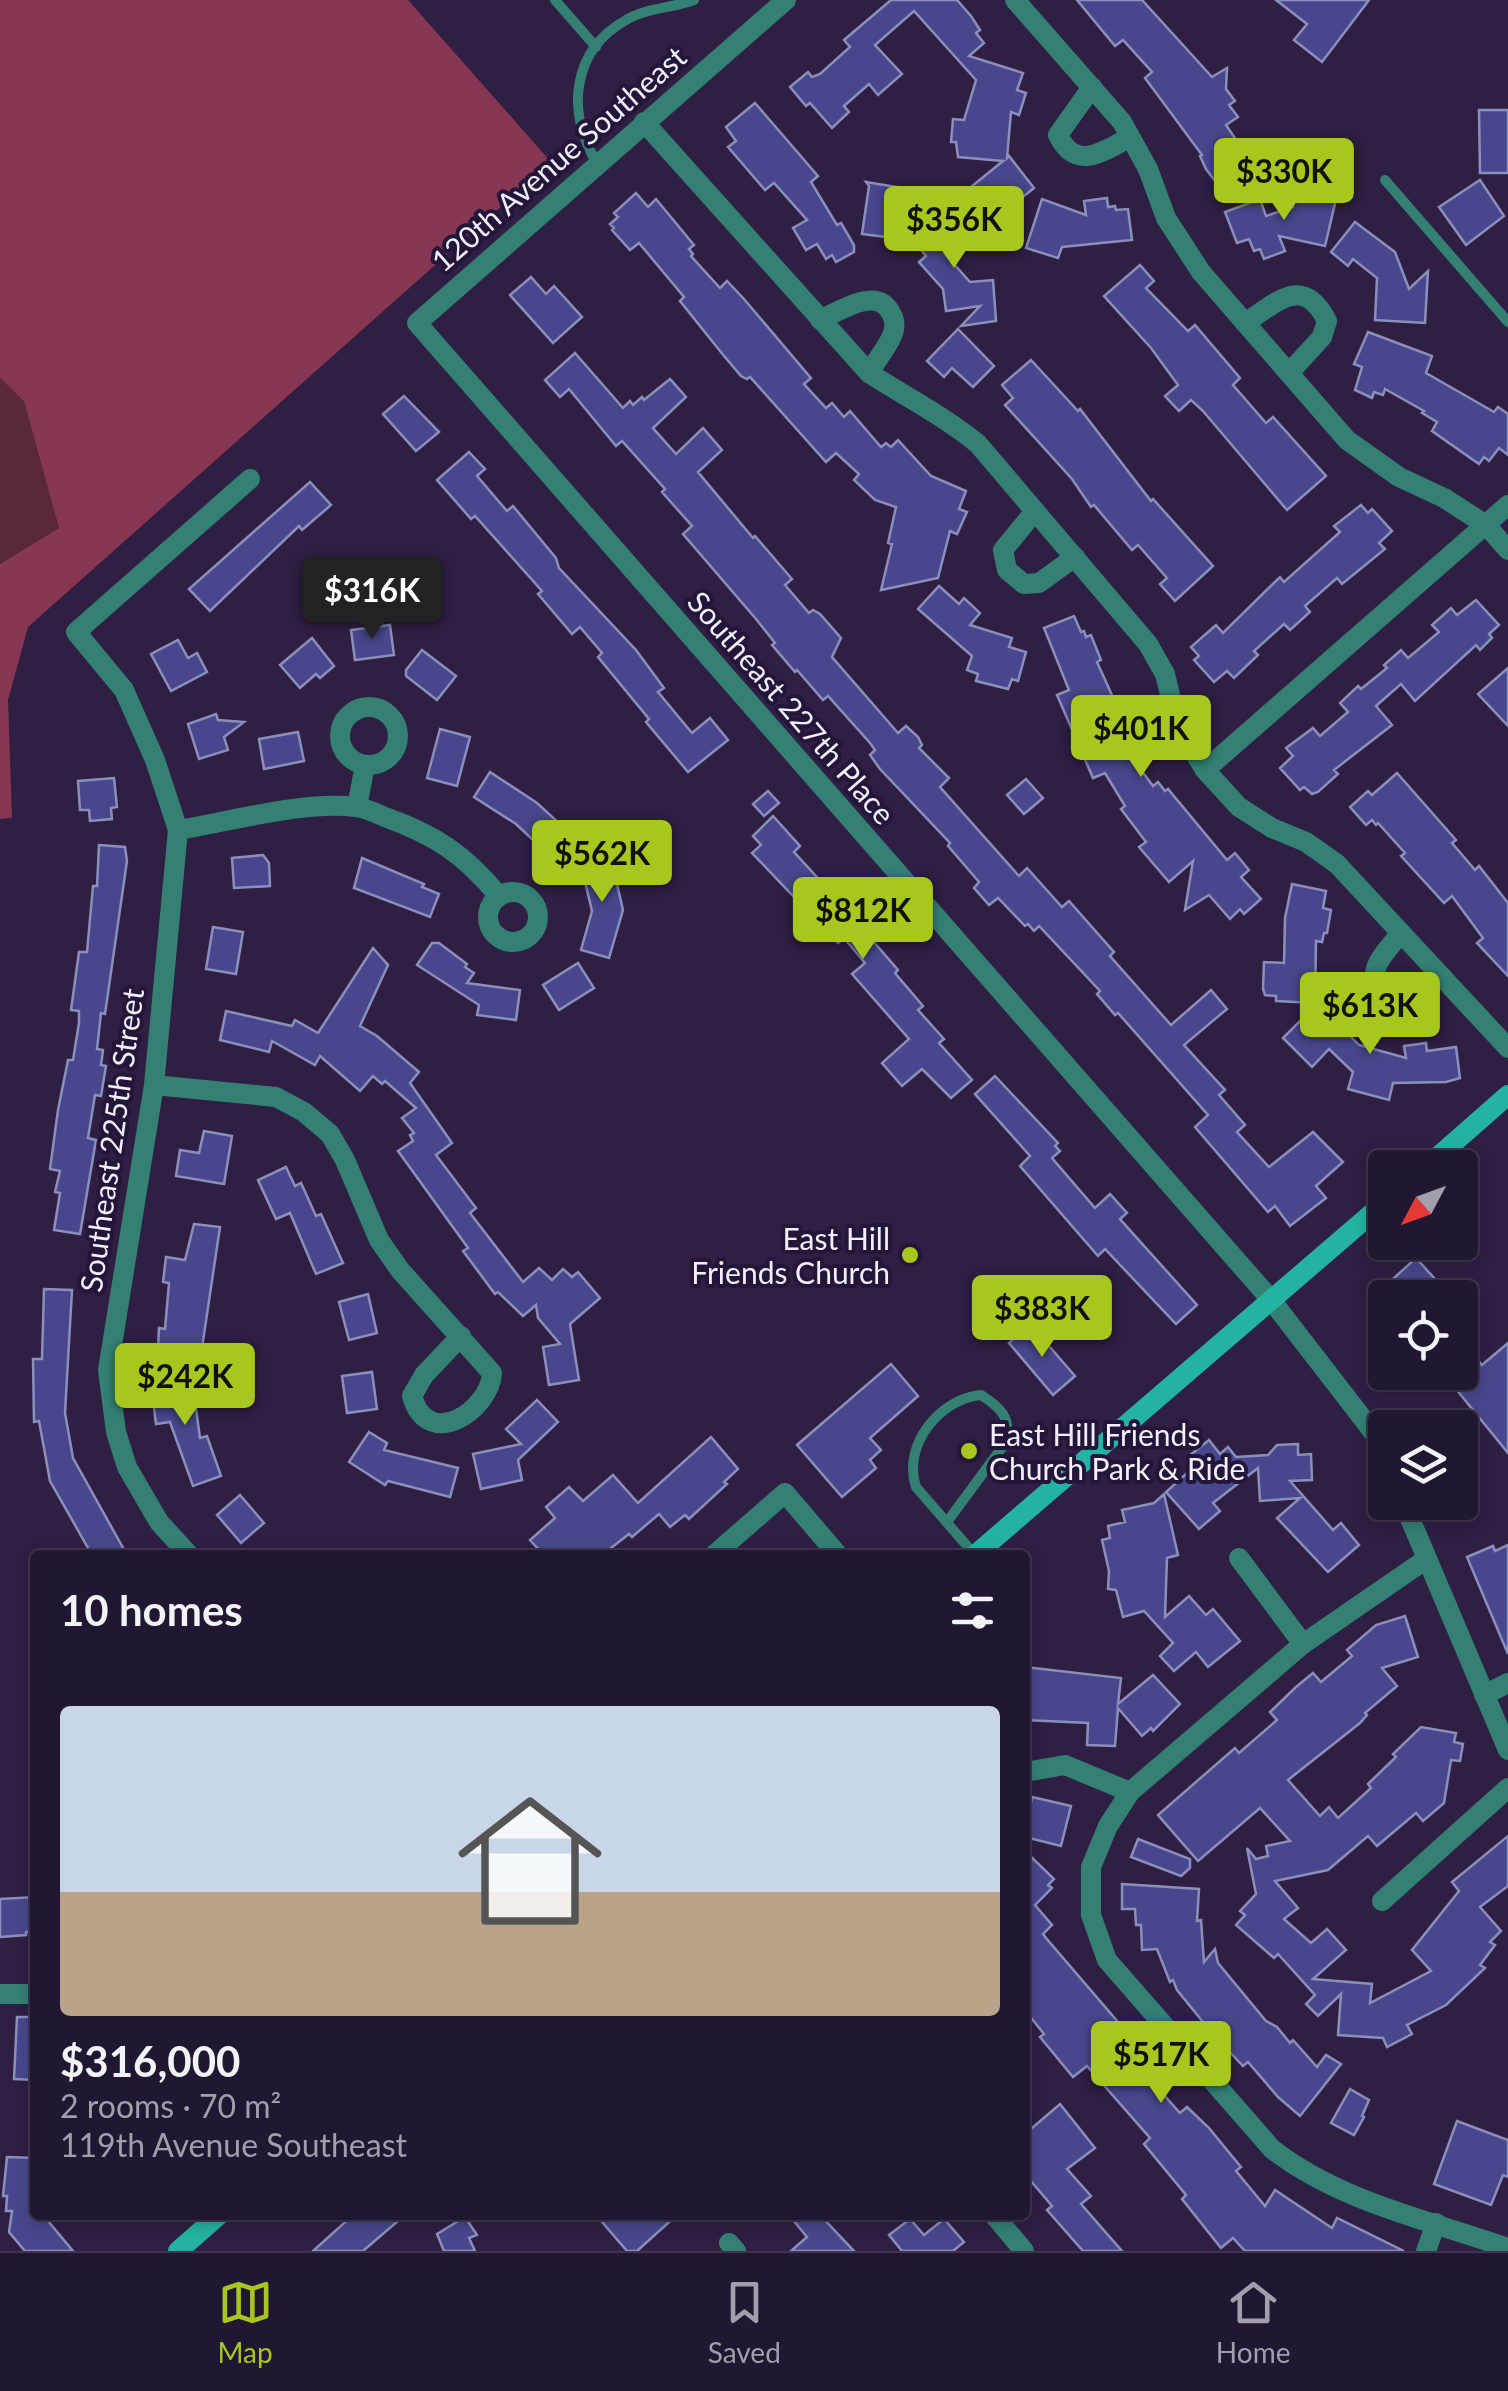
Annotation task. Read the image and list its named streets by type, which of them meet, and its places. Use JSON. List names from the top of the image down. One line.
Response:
{"streets":{"street":["120th Avenue Southeast","Southeast 227th Place","Southeast 225th Street"]},"crossings":[["120th Avenue Southeast","Southeast 227th Place"]],"places":["East Hill Friends Church","East Hill Friends Church Park & Ride"],"north":"bottom left","page":{"price":["$330K","$356K","$316K","$401K","$562K","$812K","$613K","$383K","$242K","$517K"],"heading":"10 homes","list":[{"name":"$316,000","note":"2 rooms · 70 m² · 119th Avenue Southeast"}],"tabs":["Map","Saved","Home"]}}
